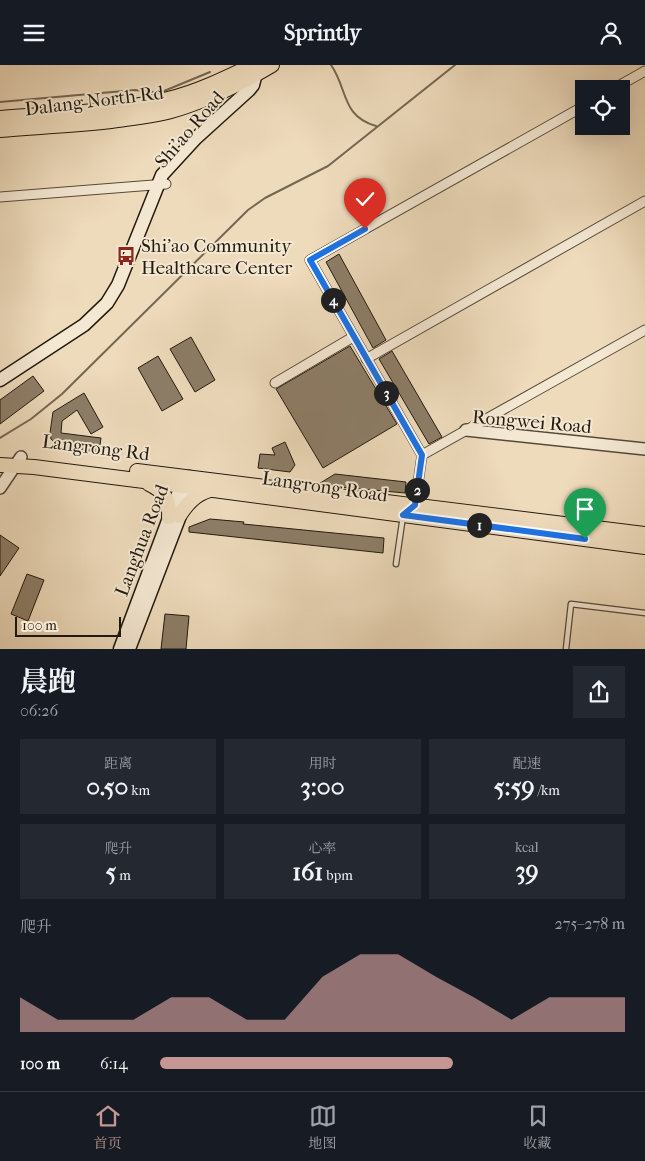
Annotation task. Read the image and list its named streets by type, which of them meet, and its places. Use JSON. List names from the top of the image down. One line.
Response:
{"streets":{"main road":["Dalang North Rd","Shi'ao Road","Langrong Rd","Langrong Road","Langhua Road"],"street":["Rongwei Road"]},"crossings":[["Dalang North Rd","Shi'ao Road"],["Langrong Rd","Langrong Road"],["Langrong Rd","Langhua Road"],["Langrong Road","Langhua Road"]],"places":{"bus stop":["Shi'ao Community Healthcare Center"]},"scale_bar":"100 m","page":{"header":"Sprintly","pins":["4","3","2","1"],"scale":"100 m","heading":["晨跑","06:26"],"stats":[["距离","0.50 km"],["用时","3:00"],["配速","5:59 /km"],["爬升","5 m"],["心率","161 bpm"],["kcal","39"]],"chart":["爬升","275–278 m"],"list":[{"name":"100 m","note":"6:14"}],"tabs":["首页","地图","收藏"]}}
